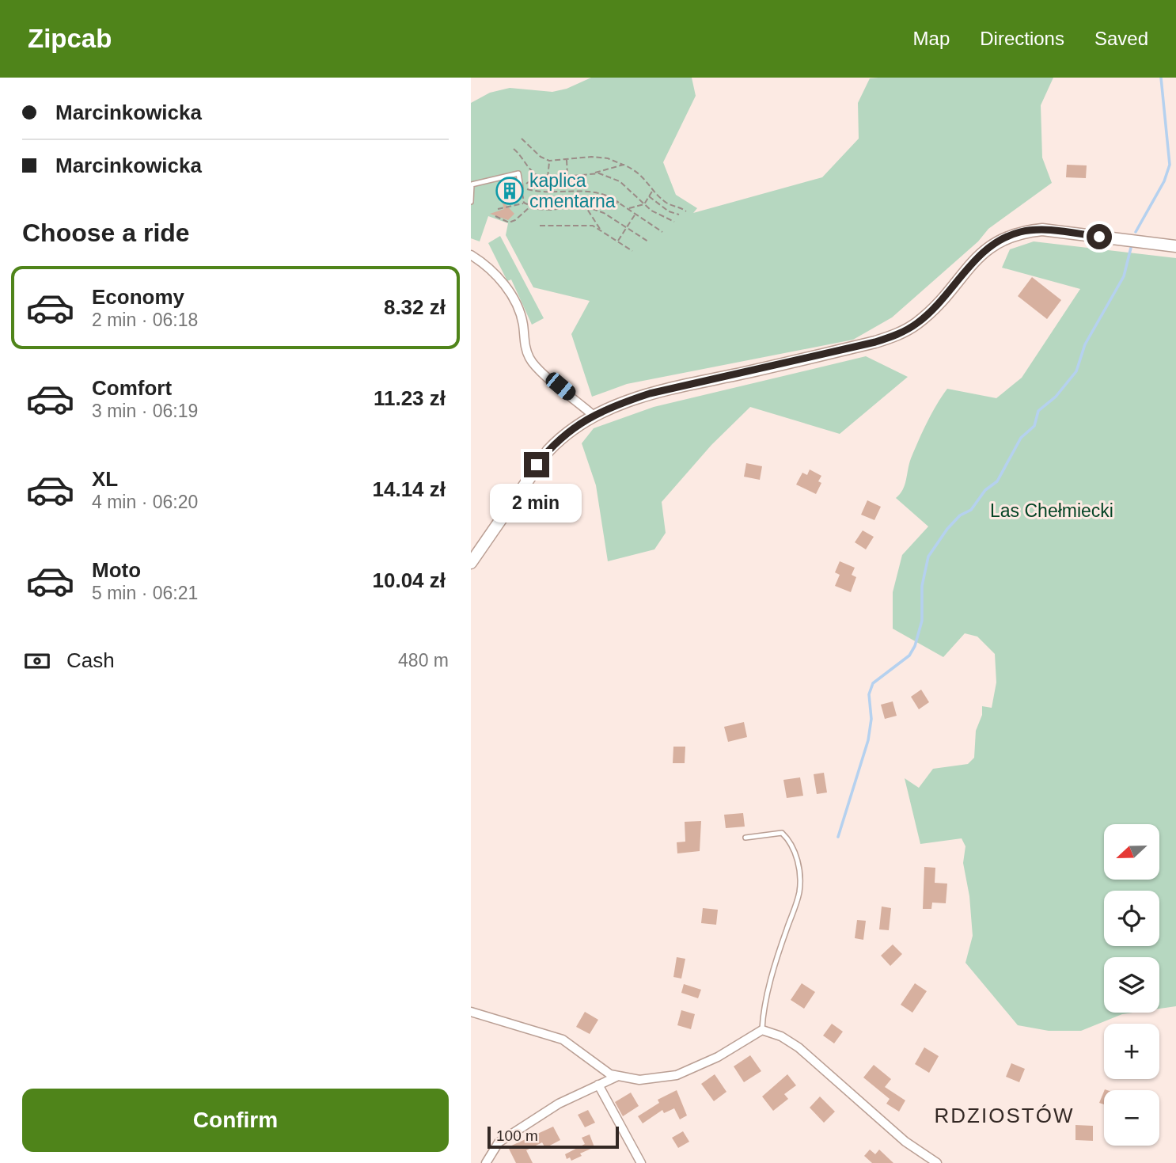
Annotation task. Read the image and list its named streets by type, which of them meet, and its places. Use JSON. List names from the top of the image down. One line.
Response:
{"districts":["RDZIOSTÓW"],"parks":["Las Chełmiecki"],"places":{"building":["kaplica cmentarna"]},"scale_bar":"100 m","north":"left","page":{"header":"Zipcab","nav":["Map","Directions","Saved"],"banner":["Marcinkowicka","Marcinkowicka"],"heading":"Choose a ride","list":[{"name":"Economy","note":"2 min · 06:18","value":"8.32 zł"},{"name":"Comfort","note":"3 min · 06:19","value":"11.23 zł"},{"name":"XL","note":"4 min · 06:20","value":"14.14 zł"},{"name":"Moto","note":"5 min · 06:21","value":"10.04 zł"}],"bubble":"2 min","pay":["Cash","480 m"],"map_buttons":["+","−"],"buttons":"Confirm","scale":"100 m"}}
